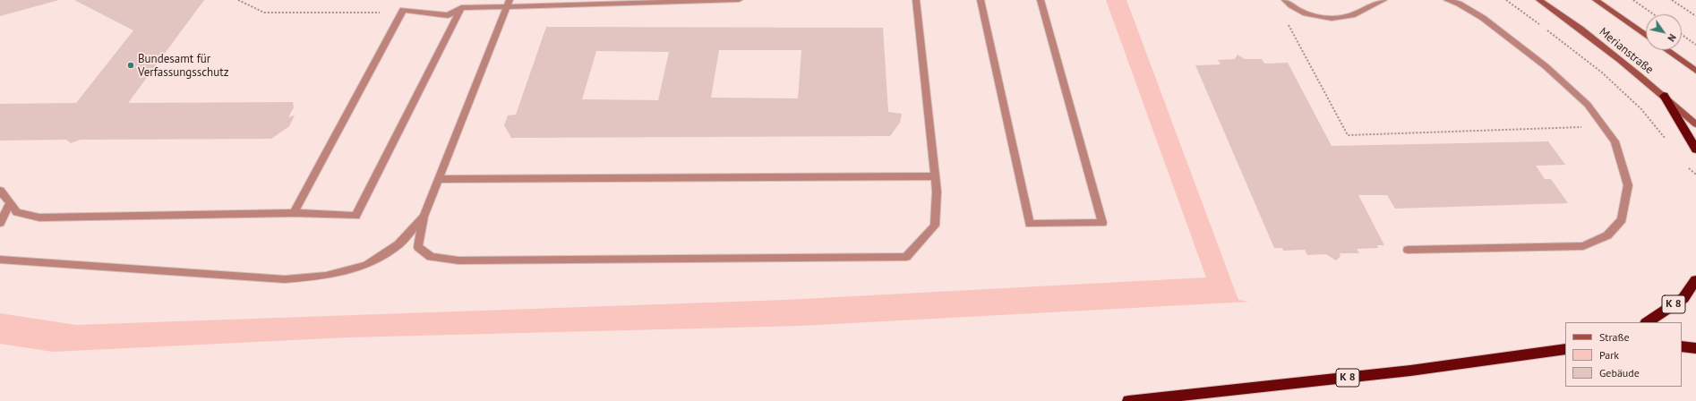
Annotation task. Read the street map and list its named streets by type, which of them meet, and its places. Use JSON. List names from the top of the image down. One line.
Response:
{"streets":{"highway":["K 8"],"street":["Merianstraße"]},"places":["Bundesamt für Verfassungsschutz"],"legend":["Straße","Park","Gebäude"],"north":"bottom right"}
